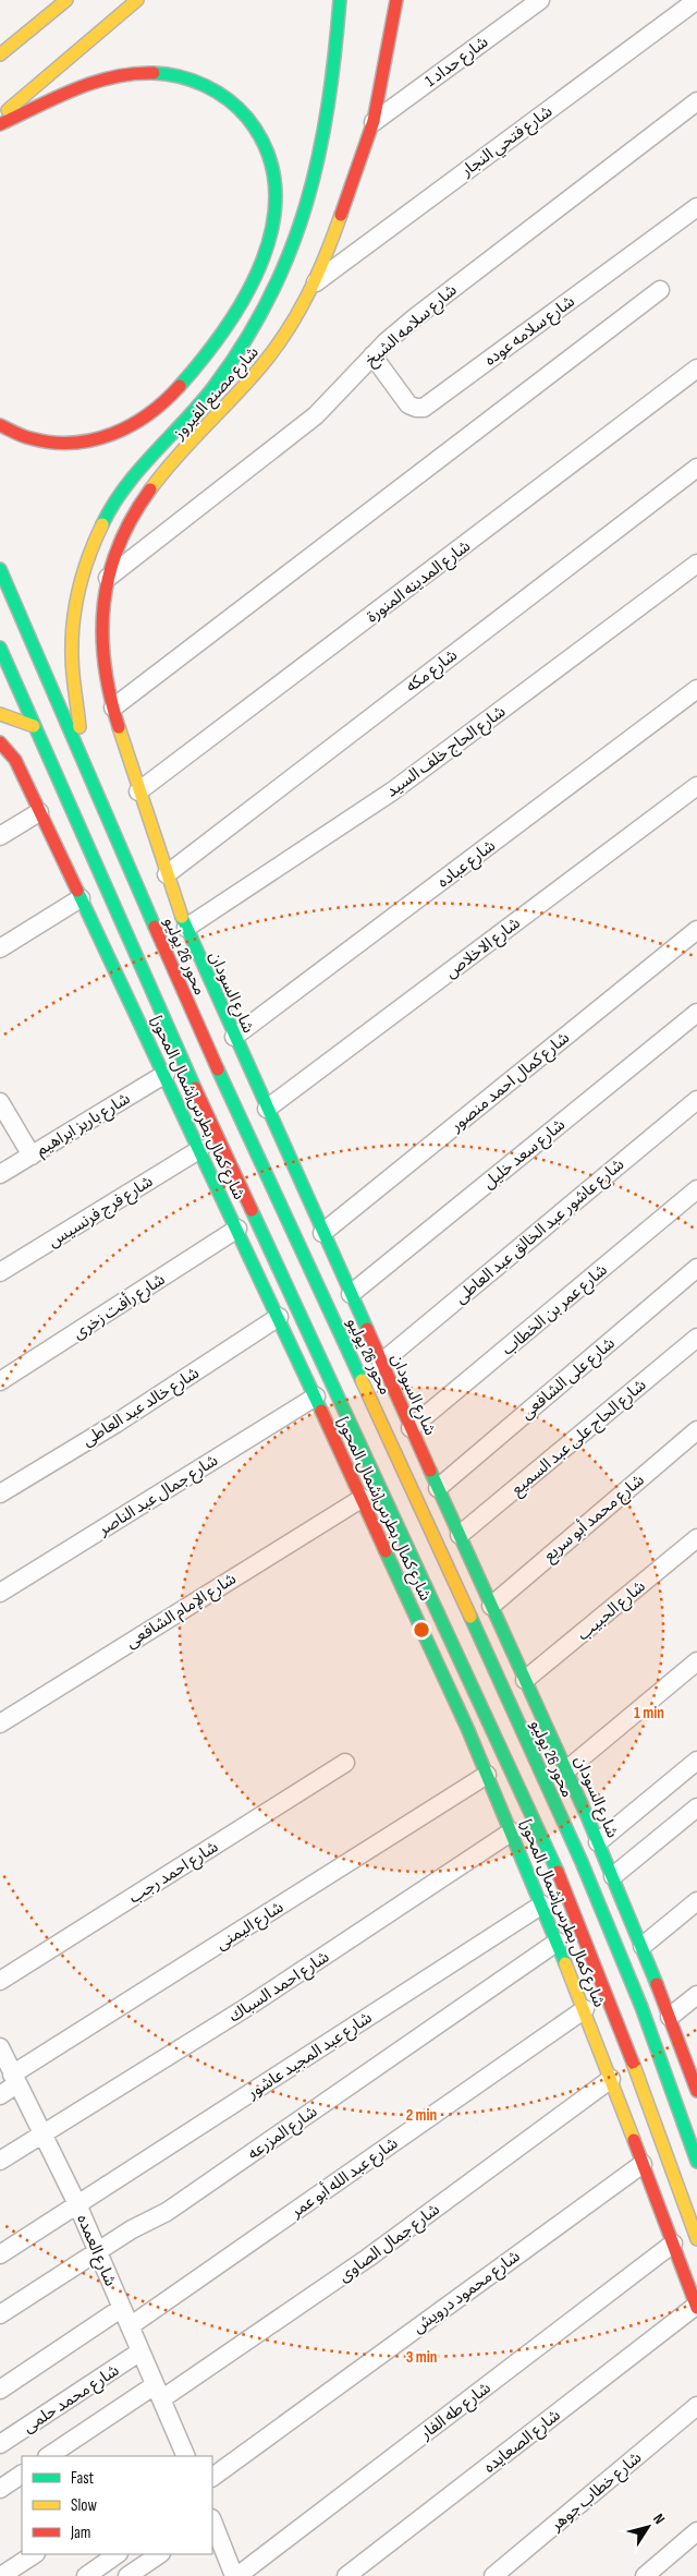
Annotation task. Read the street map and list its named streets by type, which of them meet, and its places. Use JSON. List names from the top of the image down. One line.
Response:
{"streets":{"main road":["شارع مصنع الفيروز","محور 26 يوليو","شارع السودان","شارع كمال بطرس[شمال المحور]"],"street":["شارع حداد 1","شارع فتحي النجار","شارع سلامه الشيخ","شارع سلامه عوده","شارع المدينه المنورة","شارع مكه","شارع الحاج خلف السيد","شارع عباده","شارع الاخلاص","شارع كمال احمد منصور","شارع باريز ابراهيم","شارع سعد خليل","شارع فرج فرنسيس","شارع عاشور عبد الخالق عبد العاطى","شارع رأفت زخرى","شارع عمر بن الخطاب","شارع على الشافعى","شارع خالد عبد العاطى","شارع الحاج على عبد السميع","شارع جمال عبد الناصر","شارع محمد أبو سريع","شارع الإمام الشافعى","شارع الحبيب","شارع احمد رجب","شارع اليمنى","شارع احمد السباك","شارع عبد المجيد عاشور","شارع المزرعه","شارع عبد الله أبو عمر","شارع جمال الصاوى","شارع العمده","شارع محمود درويش","شارع محمد حلمى","شارع طه الفار","شارع الصعايده","شارع خطاب جوهر"]},"crossings":[["شارع حداد 1","شارع مصنع الفيروز"],["شارع فتحي النجار","شارع مصنع الفيروز"],["شارع سلامه الشيخ","شارع سلامه عوده"],["شارع سلامه الشيخ","شارع مصنع الفيروز"],["شارع مصنع الفيروز","شارع السودان"],["شارع المدينه المنورة","شارع السودان"],["شارع مكه","شارع السودان"],["شارع الحاج خلف السيد","شارع السودان"],["شارع عباده","شارع السودان"],["شارع الاخلاص","شارع السودان"],["شارع السودان","شارع كمال احمد منصور"],["شارع السودان","شارع سعد خليل"],["شارع السودان","شارع عاشور عبد الخالق عبد العاطى"],["شارع السودان","شارع عمر بن الخطاب"],["شارع السودان","شارع على الشافعى"],["شارع السودان","شارع الحاج على عبد السميع"],["شارع السودان","شارع محمد أبو سريع"],["شارع السودان","شارع الحبيب"],["شارع كمال بطرس[شمال المحور]","شارع باريز ابراهيم"],["شارع كمال بطرس[شمال المحور]","شارع فرج فرنسيس"],["شارع كمال بطرس[شمال المحور]","شارع رأفت زخرى"],["شارع كمال بطرس[شمال المحور]","شارع خالد عبد العاطى"],["شارع كمال بطرس[شمال المحور]","شارع جمال عبد الناصر"],["شارع كمال بطرس[شمال المحور]","شارع الإمام الشافعى"],["شارع كمال بطرس[شمال المحور]","شارع اليمنى"],["شارع كمال بطرس[شمال المحور]","شارع احمد السباك"],["شارع كمال بطرس[شمال المحور]","شارع عبد المجيد عاشور"],["شارع كمال بطرس[شمال المحور]","شارع المزرعه"],["شارع كمال بطرس[شمال المحور]","شارع عبد الله أبو عمر"],["شارع كمال بطرس[شمال المحور]","شارع جمال الصاوى"],["شارع كمال بطرس[شمال المحور]","شارع محمود درويش"],["شارع كمال بطرس[شمال المحور]","شارع طه الفار"],["شارع كمال بطرس[شمال المحور]","شارع الصعايده"],["شارع اليمنى","شارع العمده"],["شارع احمد السباك","شارع العمده"],["شارع عبد المجيد عاشور","شارع العمده"],["شارع المزرعه","شارع العمده"],["شارع عبد الله أبو عمر","شارع العمده"],["شارع جمال الصاوى","شارع العمده"],["شارع العمده","شارع محمد حلمى"]],"legend":["Fast","Slow","Jam"],"north":"top right","rings":["1 min","2 min","3 min"]}
